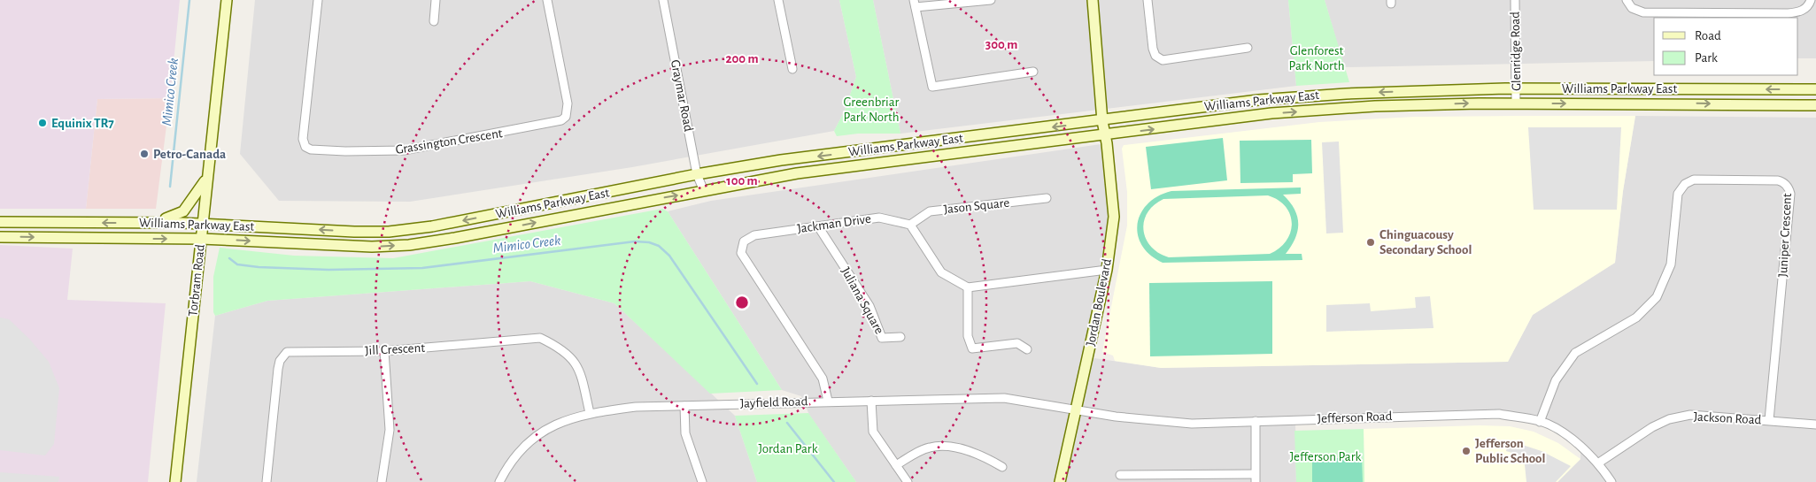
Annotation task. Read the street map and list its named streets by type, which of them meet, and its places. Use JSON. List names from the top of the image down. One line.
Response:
{"streets":{"main road":["Williams Parkway East","Torbram Road","Jordan Boulevard"],"street":["Glenridge Road","Graymar Road","Grassington Crescent","Jason Square","Jackman Drive","Juniper Crescent","Juliana Square","Jill Crescent","Jayfield Road","Jefferson Road","Jackson Road"]},"crossings":[["Glenridge Road","Williams Parkway East"],["Williams Parkway East","Graymar Road"],["Williams Parkway East","Torbram Road"],["Williams Parkway East","Jordan Boulevard"],["Jason Square","Jackman Drive"],["Jackman Drive","Juliana Square"],["Jackman Drive","Jayfield Road"],["Juniper Crescent","Jefferson Road"],["Juniper Crescent","Jackson Road"],["Jordan Boulevard","Jayfield Road"],["Jordan Boulevard","Jefferson Road"],["Jill Crescent","Jayfield Road"],["Jayfield Road","Jefferson Road"],["Jefferson Road","Jackson Road"]],"water":["Mimico Creek"],"parks":["Glenforest Park North","Greenbriar Park North","Jordan Park","Jefferson Park"],"places":["Equinix TR7","Petro-Canada","Chinguacousy Secondary School","Jefferson Public School"],"legend":["Road","Park"],"rings":["300 m","200 m","100 m"]}
